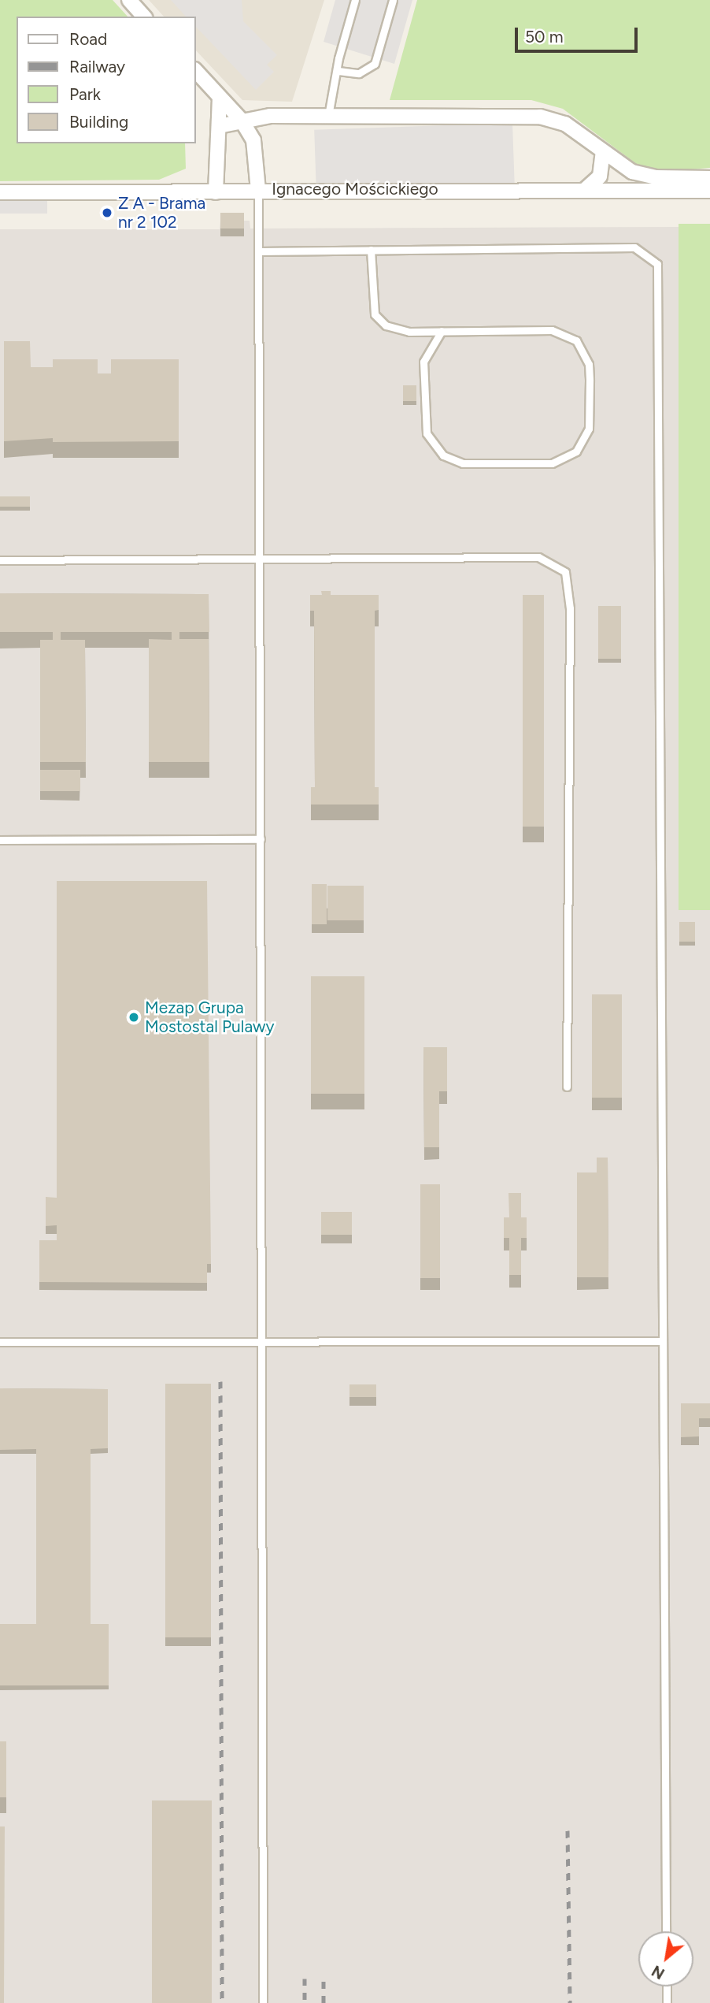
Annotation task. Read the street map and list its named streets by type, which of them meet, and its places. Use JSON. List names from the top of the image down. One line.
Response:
{"streets":{"street":["Ignacego Mościckiego"]},"places":["Z A - Brama nr 2 102","Mezap Grupa Mostostal Pulawy"],"legend":["Road","Railway","Park","Building"],"scale_bar":"50 m","north":"bottom left"}
